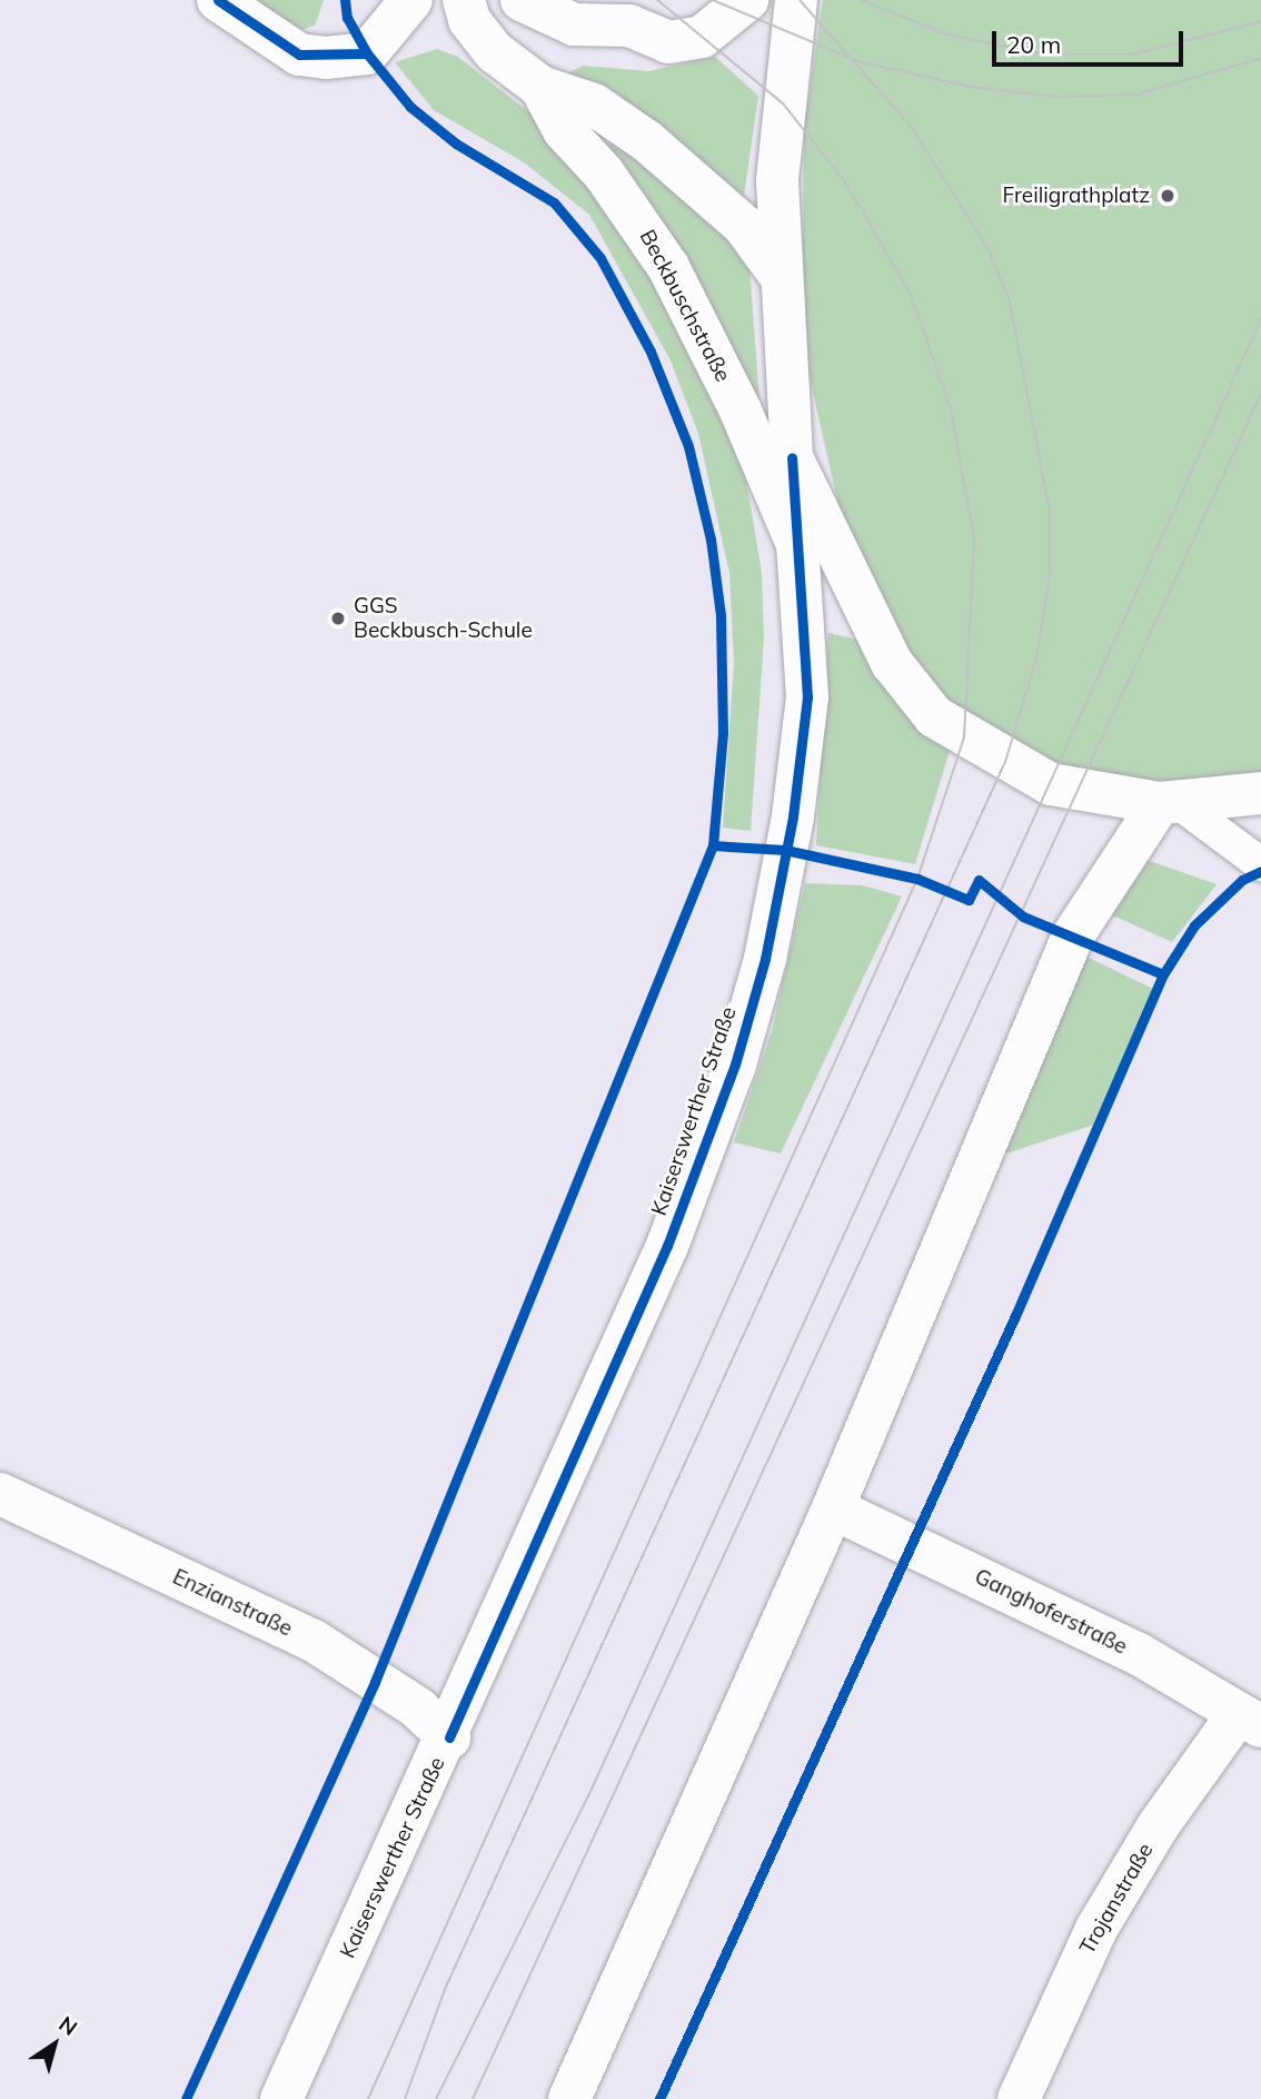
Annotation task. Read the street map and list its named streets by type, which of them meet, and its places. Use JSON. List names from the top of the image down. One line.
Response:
{"streets":{"street":["Beckbuschstraße","Kaiserswerther Straße","Enzianstraße","Ganghoferstraße","Trojanstraße"]},"crossings":[["Beckbuschstraße","Kaiserswerther Straße"],["Kaiserswerther Straße","Enzianstraße"],["Ganghoferstraße","Trojanstraße"]],"places":["Freiligrathplatz","GGS Beckbusch-Schule"],"scale_bar":"20 m","north":"top right"}
